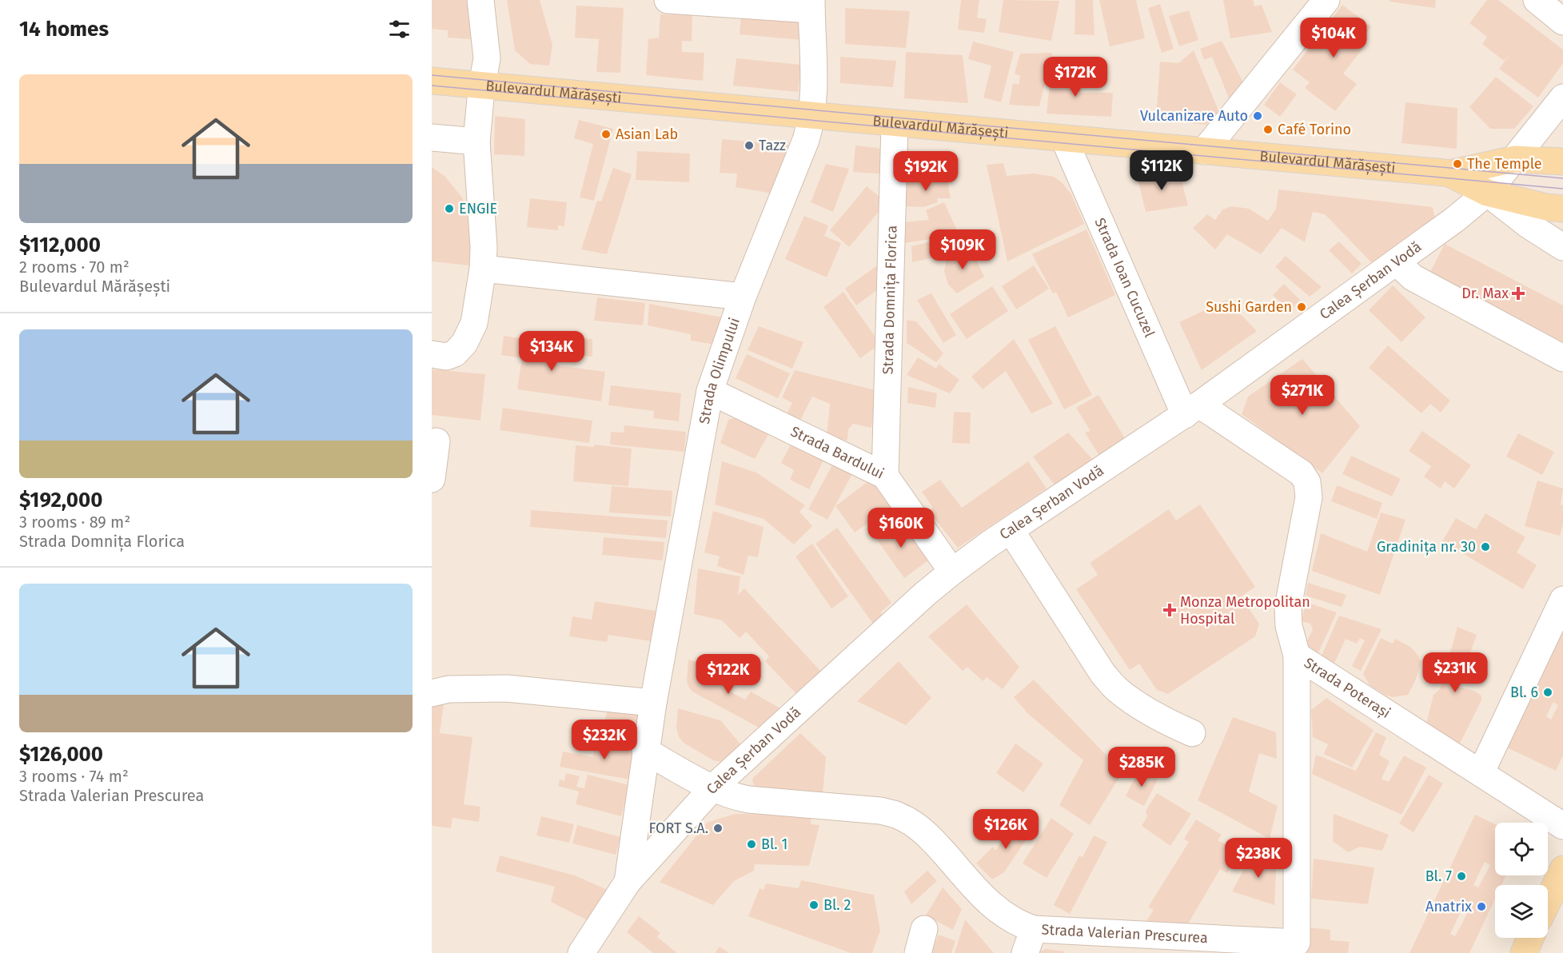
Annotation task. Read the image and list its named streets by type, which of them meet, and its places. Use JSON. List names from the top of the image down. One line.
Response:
{"streets":{"main road":["Bulevardul Mărășești"],"street":["Strada Ioan Cucuzel","Calea Șerban Vodă","Strada Domnița Florica","Strada Olimpului","Strada Bardului","Strada Poterași","Strada Valerian Prescurea"]},"crossings":[["Bulevardul Mărășești","Strada Ioan Cucuzel"],["Bulevardul Mărășești","Calea Șerban Vodă"],["Bulevardul Mărășești","Strada Domnița Florica"],["Bulevardul Mărășești","Strada Olimpului"],["Strada Ioan Cucuzel","Calea Șerban Vodă"],["Strada Ioan Cucuzel","Strada Poterași"],["Calea Șerban Vodă","Strada Olimpului"],["Calea Șerban Vodă","Strada Bardului"],["Calea Șerban Vodă","Strada Poterași"],["Calea Șerban Vodă","Strada Valerian Prescurea"],["Strada Domnița Florica","Strada Bardului"],["Strada Olimpului","Strada Bardului"],["Strada Poterași","Strada Valerian Prescurea"]],"places":{"other":["Vulcanizare Auto","Café Torino","Asian Lab","Tazz","The Temple","ENGIE","Sushi Garden","Gradinița nr. 30","Bl. 6","FORT S.A.","Bl. 1","Bl. 7","Bl. 2","Anatrix"],"health":["Dr. Max","Monza Metropolitan Hospital"]},"page":{"heading":"14 homes","price":["$104K","$172K","$112K","$192K","$109K","$134K","$271K","$160K","$231K","$122K","$232K","$285K","$126K","$238K"],"list":[{"name":"$112,000","note":"2 rooms · 70 m² · Bulevardul Mărășești"},{"name":"$192,000","note":"3 rooms · 89 m² · Strada Domnița Florica"},{"name":"$126,000","note":"3 rooms · 74 m² · Strada Valerian Prescurea"}]}}
